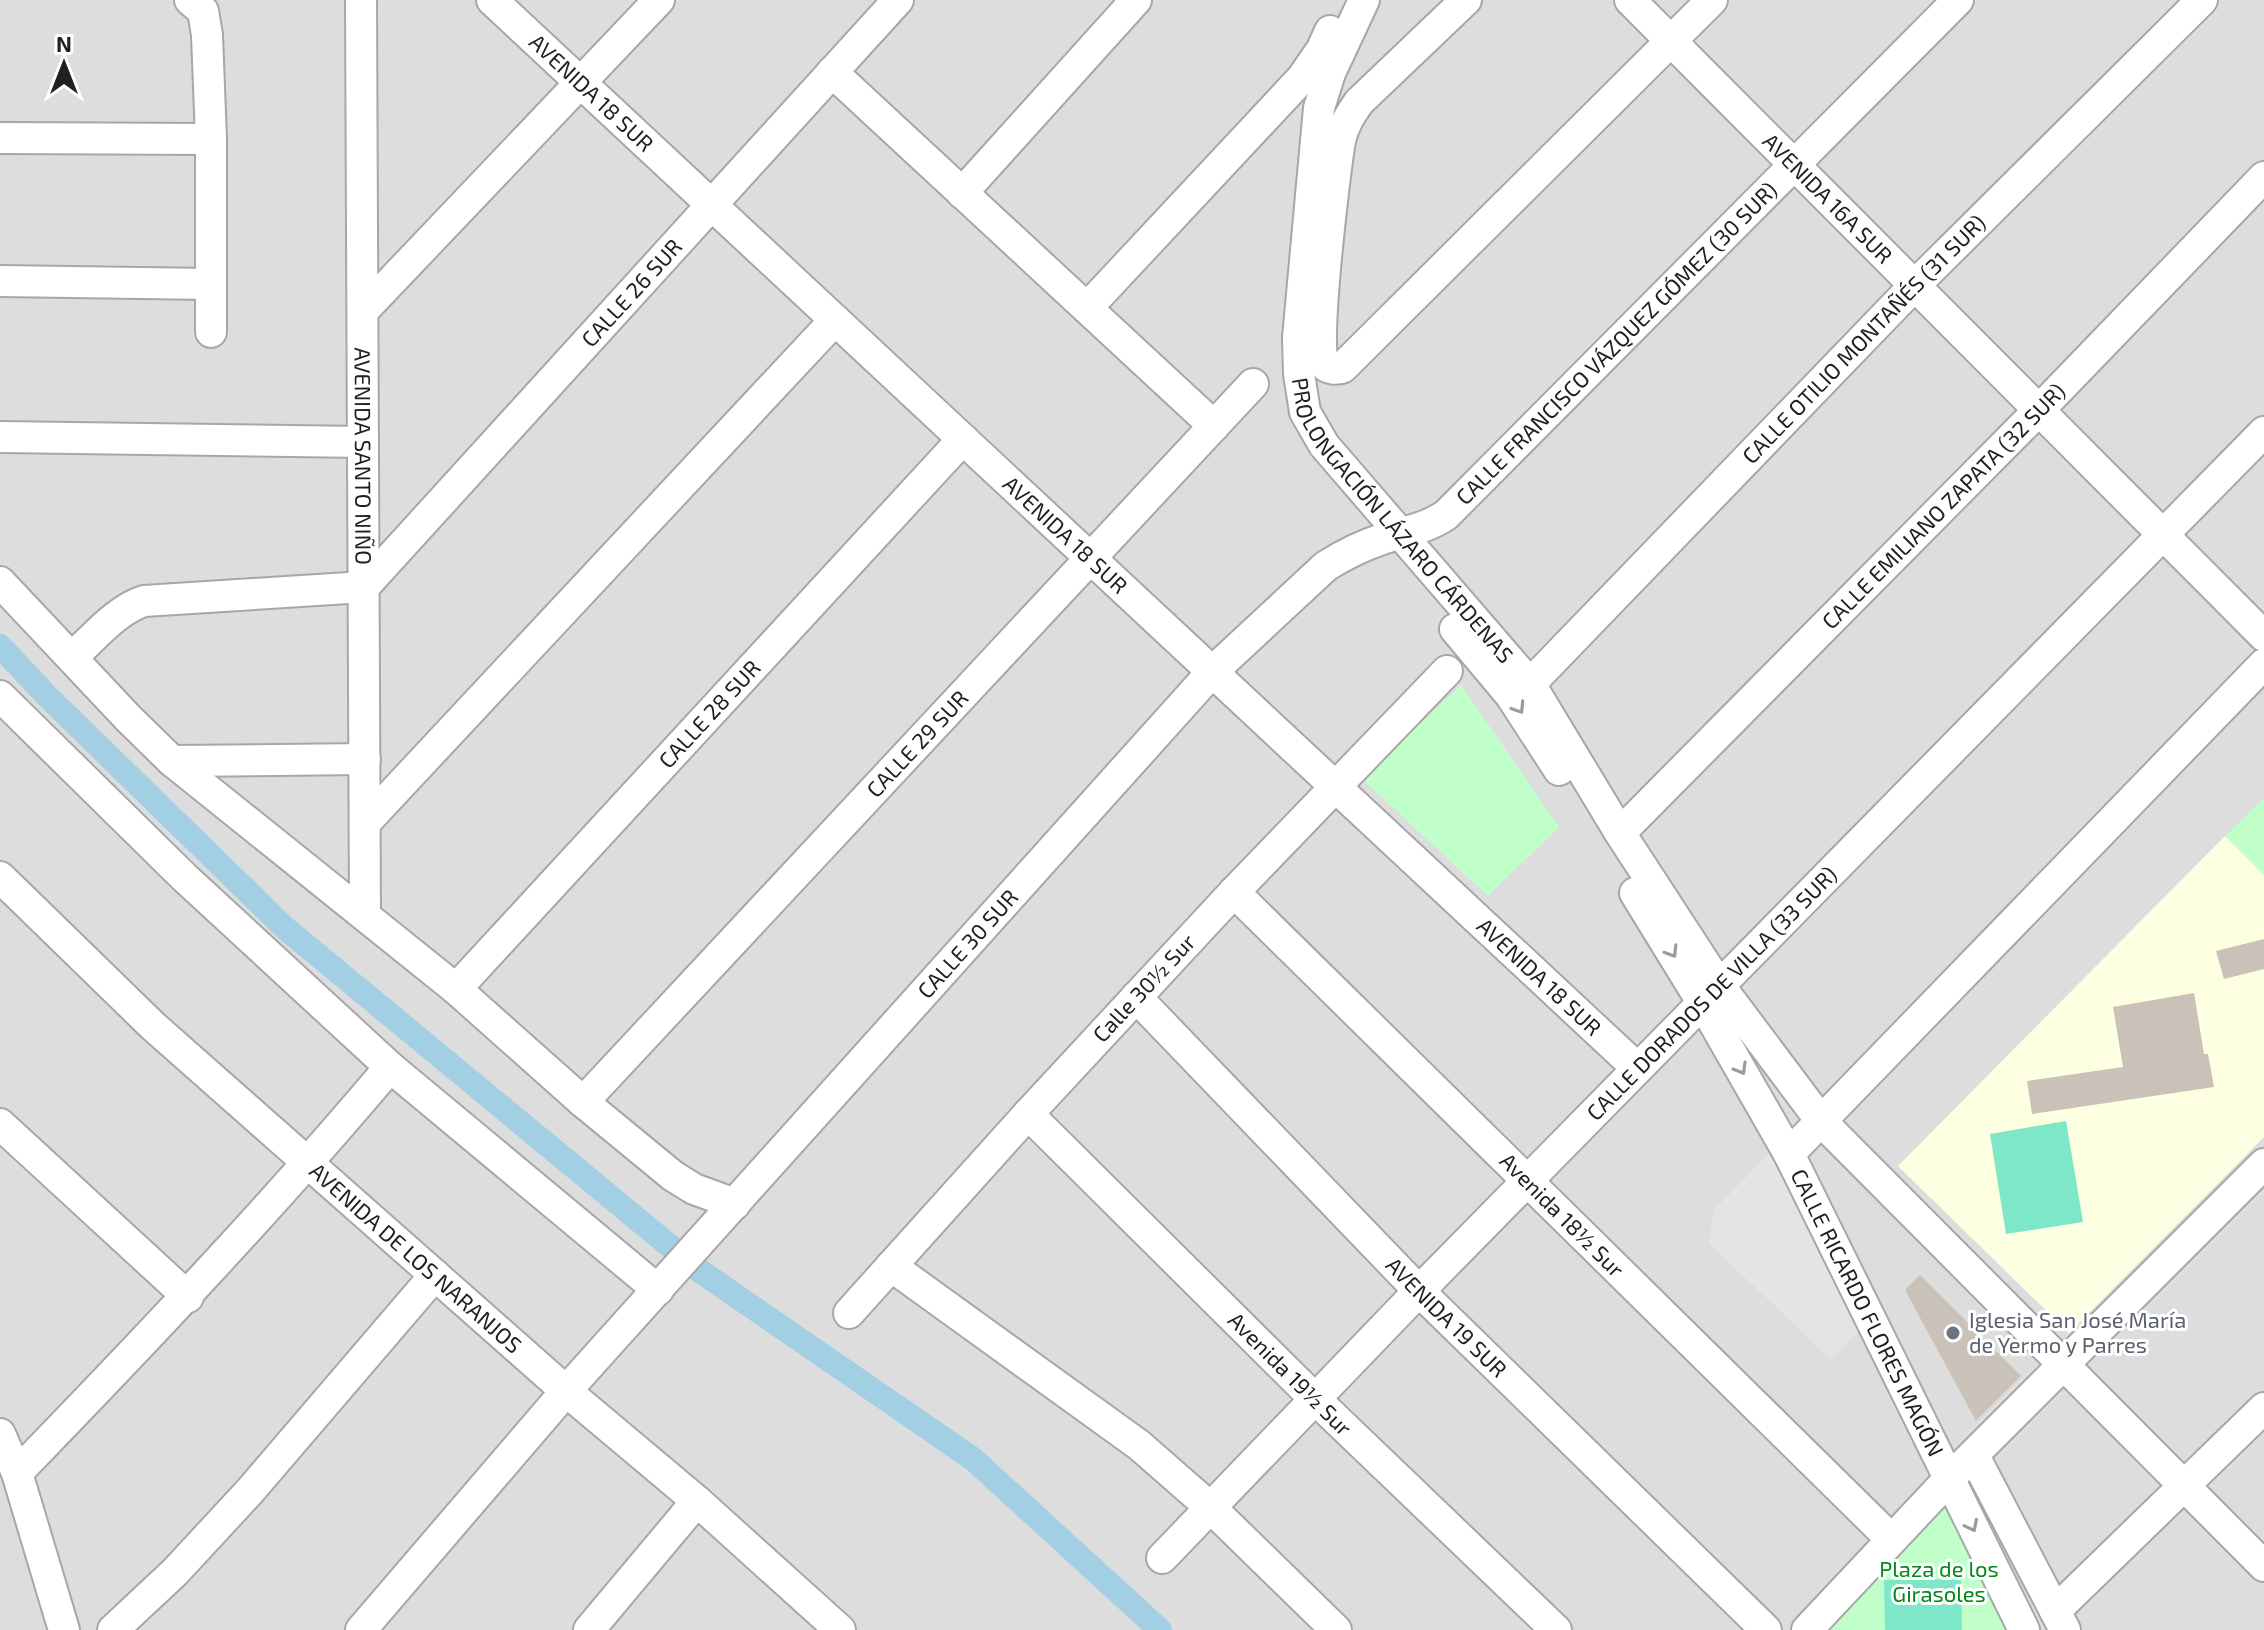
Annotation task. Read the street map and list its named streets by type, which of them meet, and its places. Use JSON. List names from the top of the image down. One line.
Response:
{"streets":{"street":["AVENIDA 18 SUR","AVENIDA 16A SUR","CALLE 26 SUR","CALLE OTILIO MONTAÑÉS (31 SUR)","CALLE FRANCISCO VÁZQUEZ GÓMEZ (30 SUR)","AVENIDA SANTO NIÑO","CALLE EMILIANO ZAPATA (32 SUR)","PROLONGACIÓN LÁZARO CÁRDENAS","CALLE 28 SUR","CALLE 29 SUR","CALLE 30 SUR","Calle 30½ Sur","CALLE DORADOS DE VILLA (33 SUR)","Avenida 18½ Sur","AVENIDA DE LOS NARANJOS","CALLE RICARDO FLORES MAGÓN","AVENIDA 19 SUR","Avenida 19½ Sur"]},"crossings":[["AVENIDA 18 SUR","CALLE 26 SUR"],["AVENIDA 18 SUR","CALLE 28 SUR"],["AVENIDA 18 SUR","CALLE 29 SUR"],["AVENIDA 18 SUR","CALLE 30 SUR"],["AVENIDA 18 SUR","Calle 30½ Sur"],["AVENIDA 18 SUR","CALLE DORADOS DE VILLA (33 SUR)"],["AVENIDA 16A SUR","CALLE OTILIO MONTAÑÉS (31 SUR)"],["AVENIDA 16A SUR","CALLE FRANCISCO VÁZQUEZ GÓMEZ (30 SUR)"],["AVENIDA 16A SUR","CALLE EMILIANO ZAPATA (32 SUR)"],["AVENIDA 16A SUR","CALLE DORADOS DE VILLA (33 SUR)"],["CALLE 26 SUR","AVENIDA SANTO NIÑO"],["CALLE OTILIO MONTAÑÉS (31 SUR)","PROLONGACIÓN LÁZARO CÁRDENAS"],["CALLE FRANCISCO VÁZQUEZ GÓMEZ (30 SUR)","PROLONGACIÓN LÁZARO CÁRDENAS"],["CALLE FRANCISCO VÁZQUEZ GÓMEZ (30 SUR)","CALLE 30 SUR"],["CALLE EMILIANO ZAPATA (32 SUR)","PROLONGACIÓN LÁZARO CÁRDENAS"],["PROLONGACIÓN LÁZARO CÁRDENAS","CALLE 30 SUR"],["PROLONGACIÓN LÁZARO CÁRDENAS","CALLE DORADOS DE VILLA (33 SUR)"],["PROLONGACIÓN LÁZARO CÁRDENAS","CALLE RICARDO FLORES MAGÓN"],["CALLE 30 SUR","AVENIDA DE LOS NARANJOS"],["Calle 30½ Sur","Avenida 18½ Sur"],["Calle 30½ Sur","AVENIDA 19 SUR"],["Calle 30½ Sur","Avenida 19½ Sur"],["CALLE DORADOS DE VILLA (33 SUR)","Avenida 18½ Sur"],["CALLE DORADOS DE VILLA (33 SUR)","CALLE RICARDO FLORES MAGÓN"],["CALLE DORADOS DE VILLA (33 SUR)","AVENIDA 19 SUR"],["CALLE DORADOS DE VILLA (33 SUR)","Avenida 19½ Sur"]],"parks":["Plaza de los Girasoles"],"places":["Iglesia San José María de Yermo y Parres"],"north":"top"}
